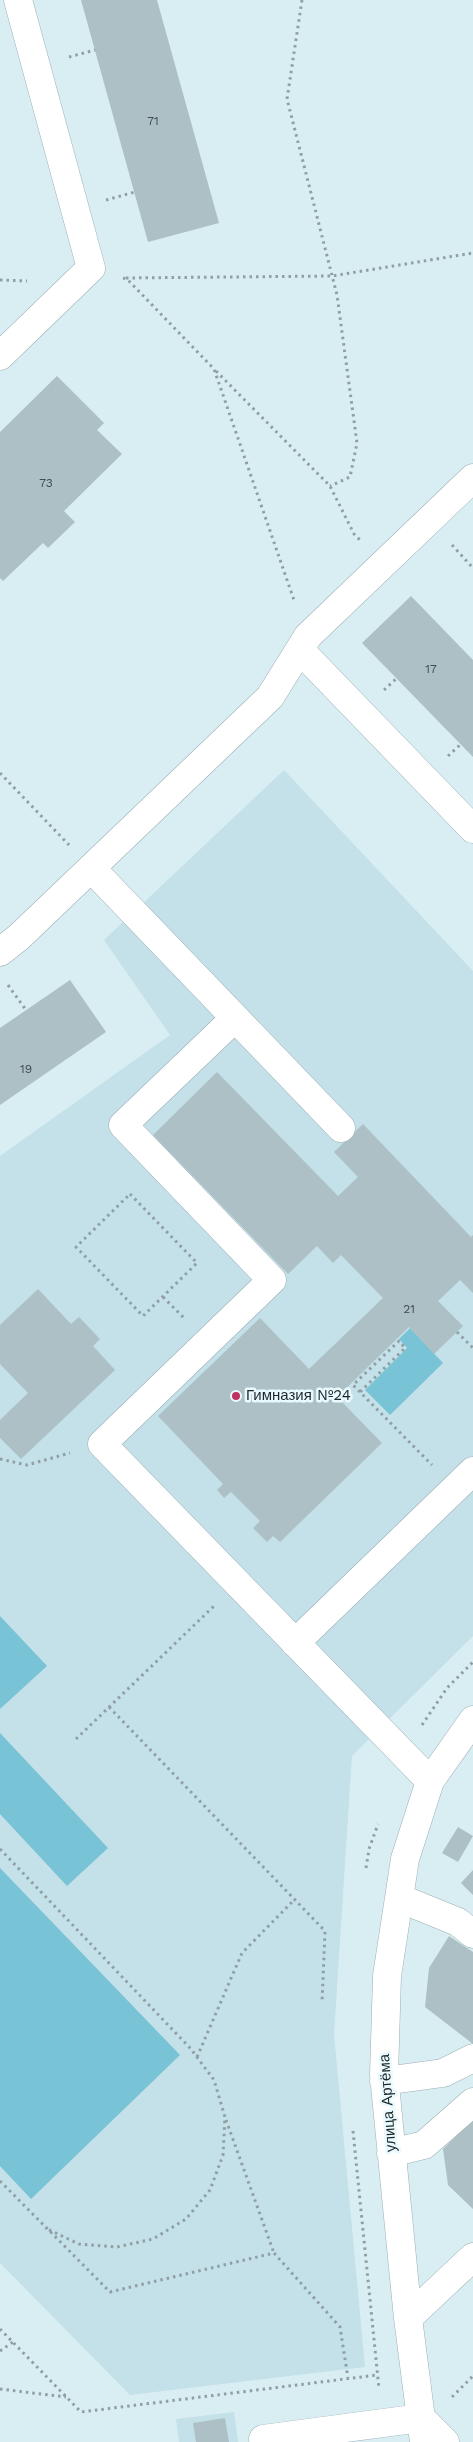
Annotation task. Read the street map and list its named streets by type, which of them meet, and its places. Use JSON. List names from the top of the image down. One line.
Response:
{"streets":{"street":["улица Артёма"]},"places":["Гимназия №24"],"house_numbers":["71","73","17","19","21"]}
